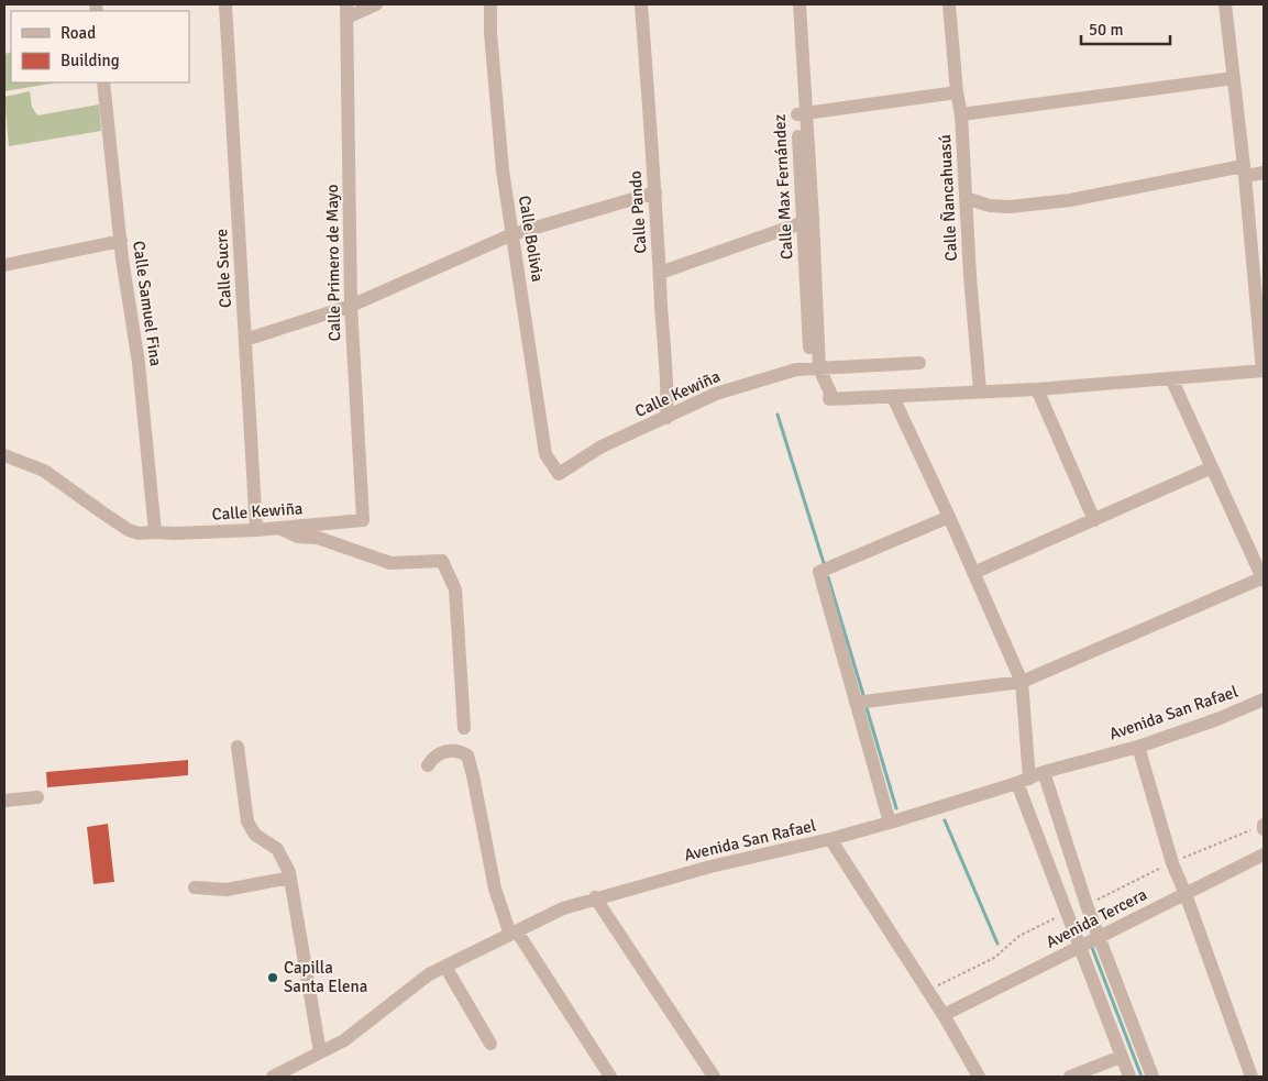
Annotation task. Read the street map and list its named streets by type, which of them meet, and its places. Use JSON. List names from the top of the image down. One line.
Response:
{"streets":{"street":["Calle Max Fernández","Calle Ñancahuasú","Calle Pando","Calle Bolivia","Calle Primero de Mayo","Calle Sucre","Calle Samuel Fina","Calle Kewiña","Avenida San Rafael","Avenida Tercera"]},"crossings":[["Calle Max Fernández","Calle Kewiña"],["Calle Pando","Calle Kewiña"],["Calle Bolivia","Calle Kewiña"],["Calle Primero de Mayo","Calle Kewiña"],["Calle Sucre","Calle Kewiña"],["Calle Samuel Fina","Calle Kewiña"]],"places":["Capilla Santa Elena"],"legend":["Road","Building"],"scale_bar":"50 m"}
